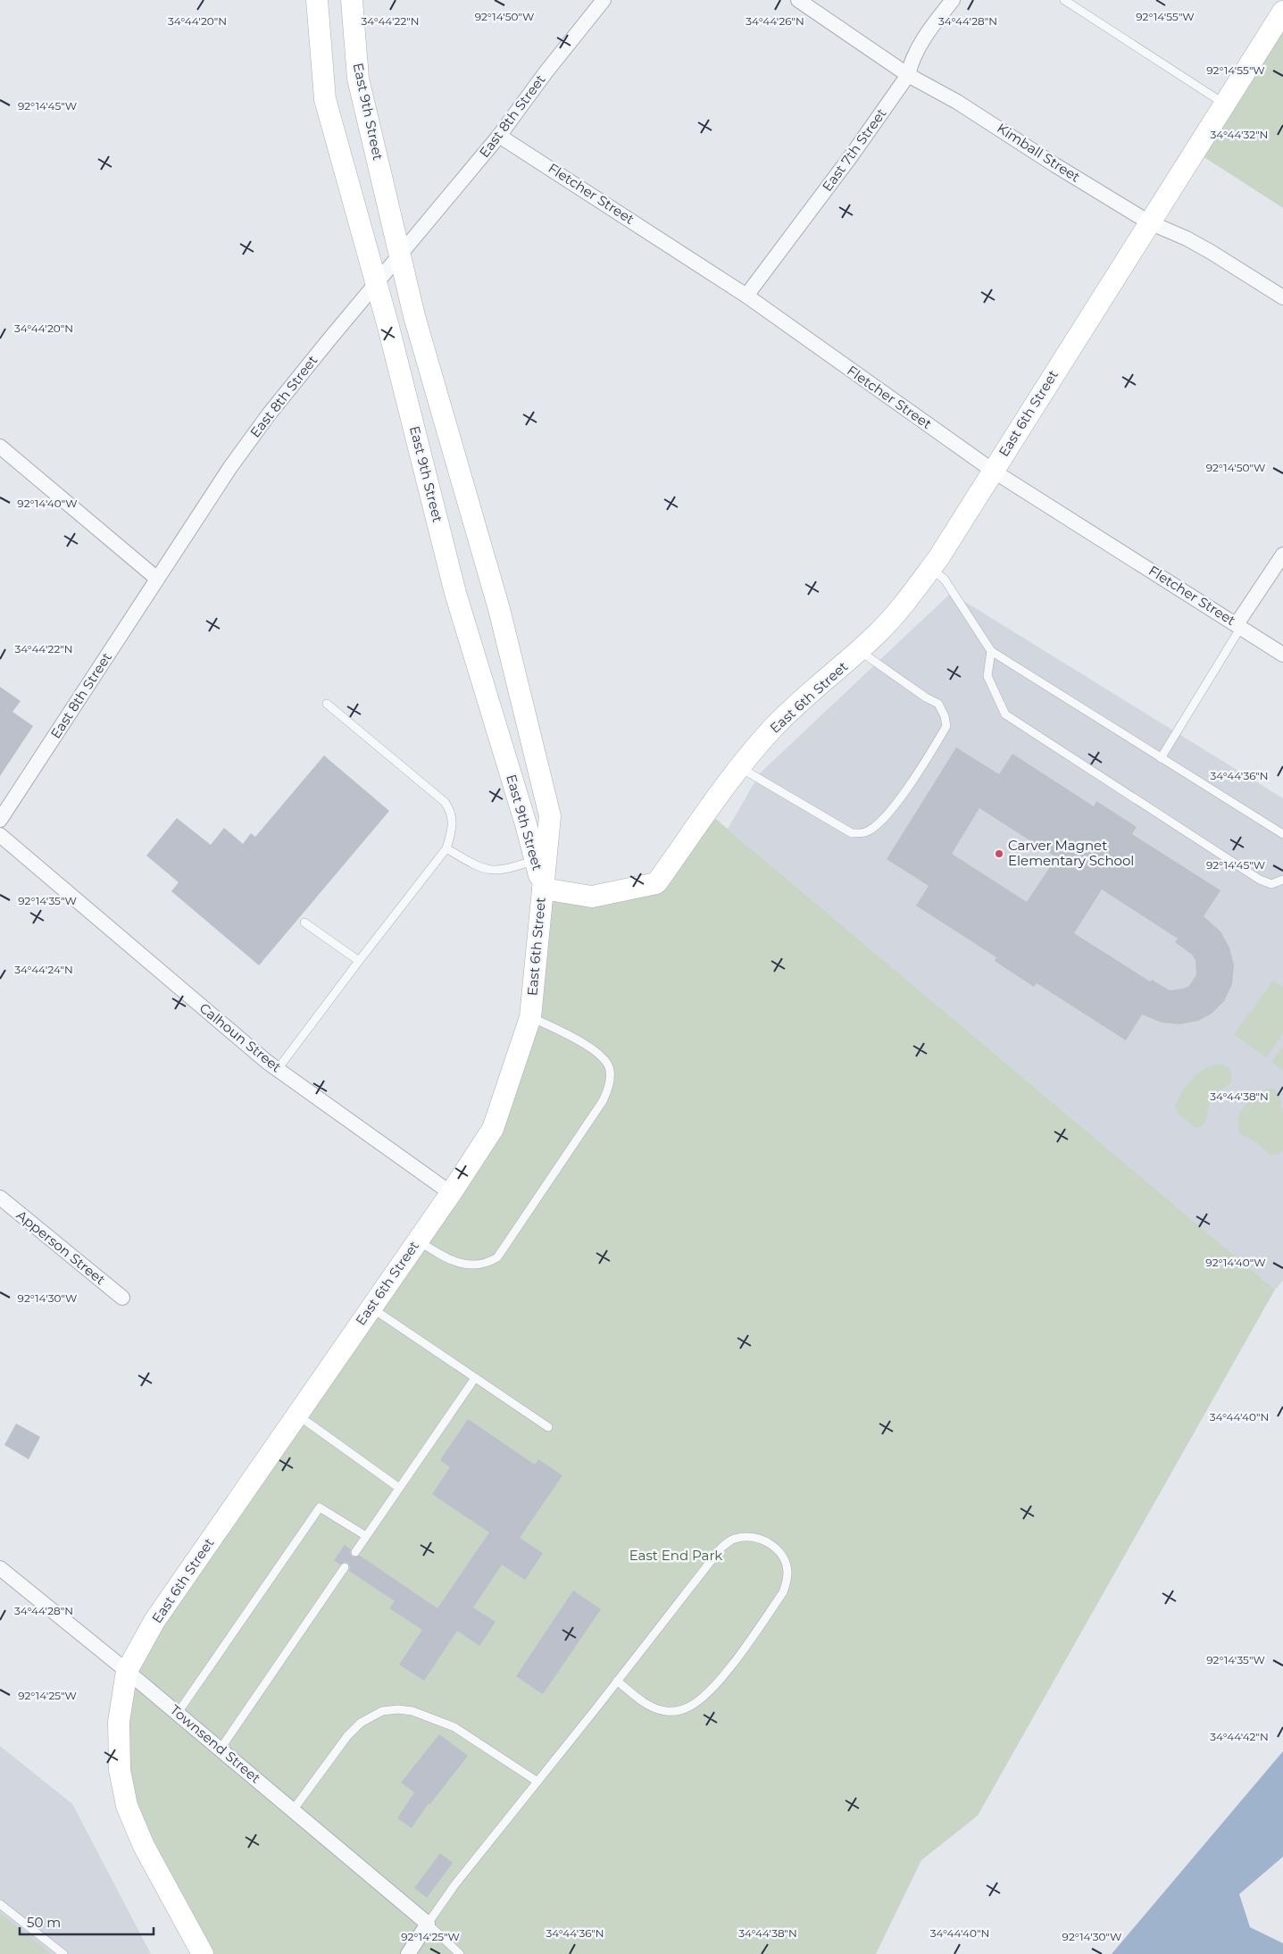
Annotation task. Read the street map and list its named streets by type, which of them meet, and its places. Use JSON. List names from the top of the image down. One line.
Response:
{"streets":{"main road":["East 9th Street","East 6th Street"],"street":["East 8th Street","East 7th Street","Kimball Street","Fletcher Street","Calhoun Street","Apperson Street","Townsend Street"]},"crossings":[["East 9th Street","East 8th Street"],["East 9th Street","East 6th Street"],["East 8th Street","Fletcher Street"],["East 7th Street","Kimball Street"],["East 7th Street","Fletcher Street"],["Kimball Street","East 6th Street"],["Fletcher Street","East 6th Street"],["East 6th Street","Calhoun Street"],["East 6th Street","Townsend Street"]],"parks":["East End Park"],"places":["Carver Magnet Elementary School"],"scale_bar":"50 m","coordinates":["92°14'50\"W","92°14'55\"W","34°44'28\"N","34°44'20\"N","34°44'22\"N","34°44'26\"N","92°14'45\"W","34°44'32\"N","92°14'40\"W","34°44'36\"N","92°14'35\"W","34°44'24\"N","34°44'38\"N","92°14'30\"W","34°44'40\"N","92°14'25\"W","34°44'42\"N"]}
